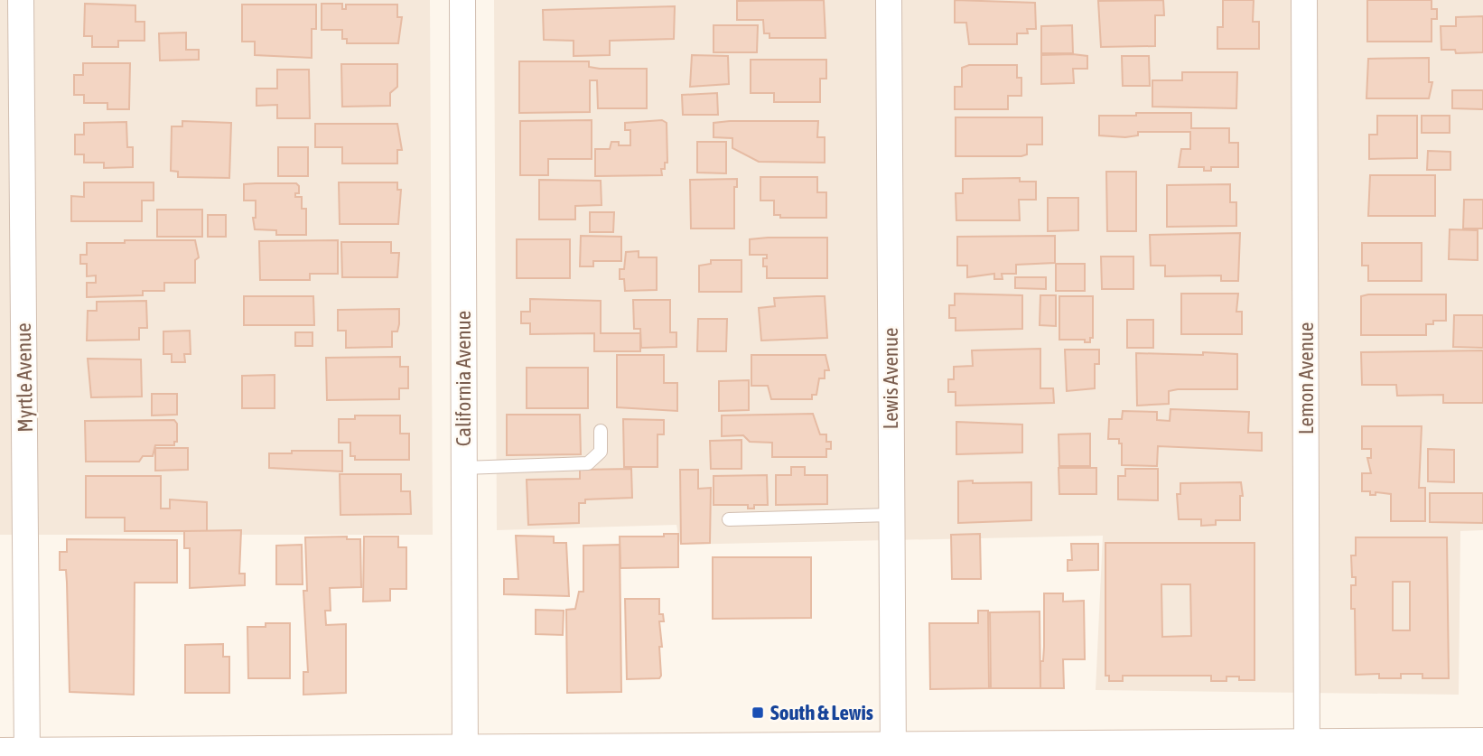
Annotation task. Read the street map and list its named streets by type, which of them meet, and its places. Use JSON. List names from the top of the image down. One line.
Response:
{"streets":{"street":["Myrtle Avenue","California Avenue","Lewis Avenue","Lemon Avenue"]},"places":{"transit":["South & Lewis"]}}
